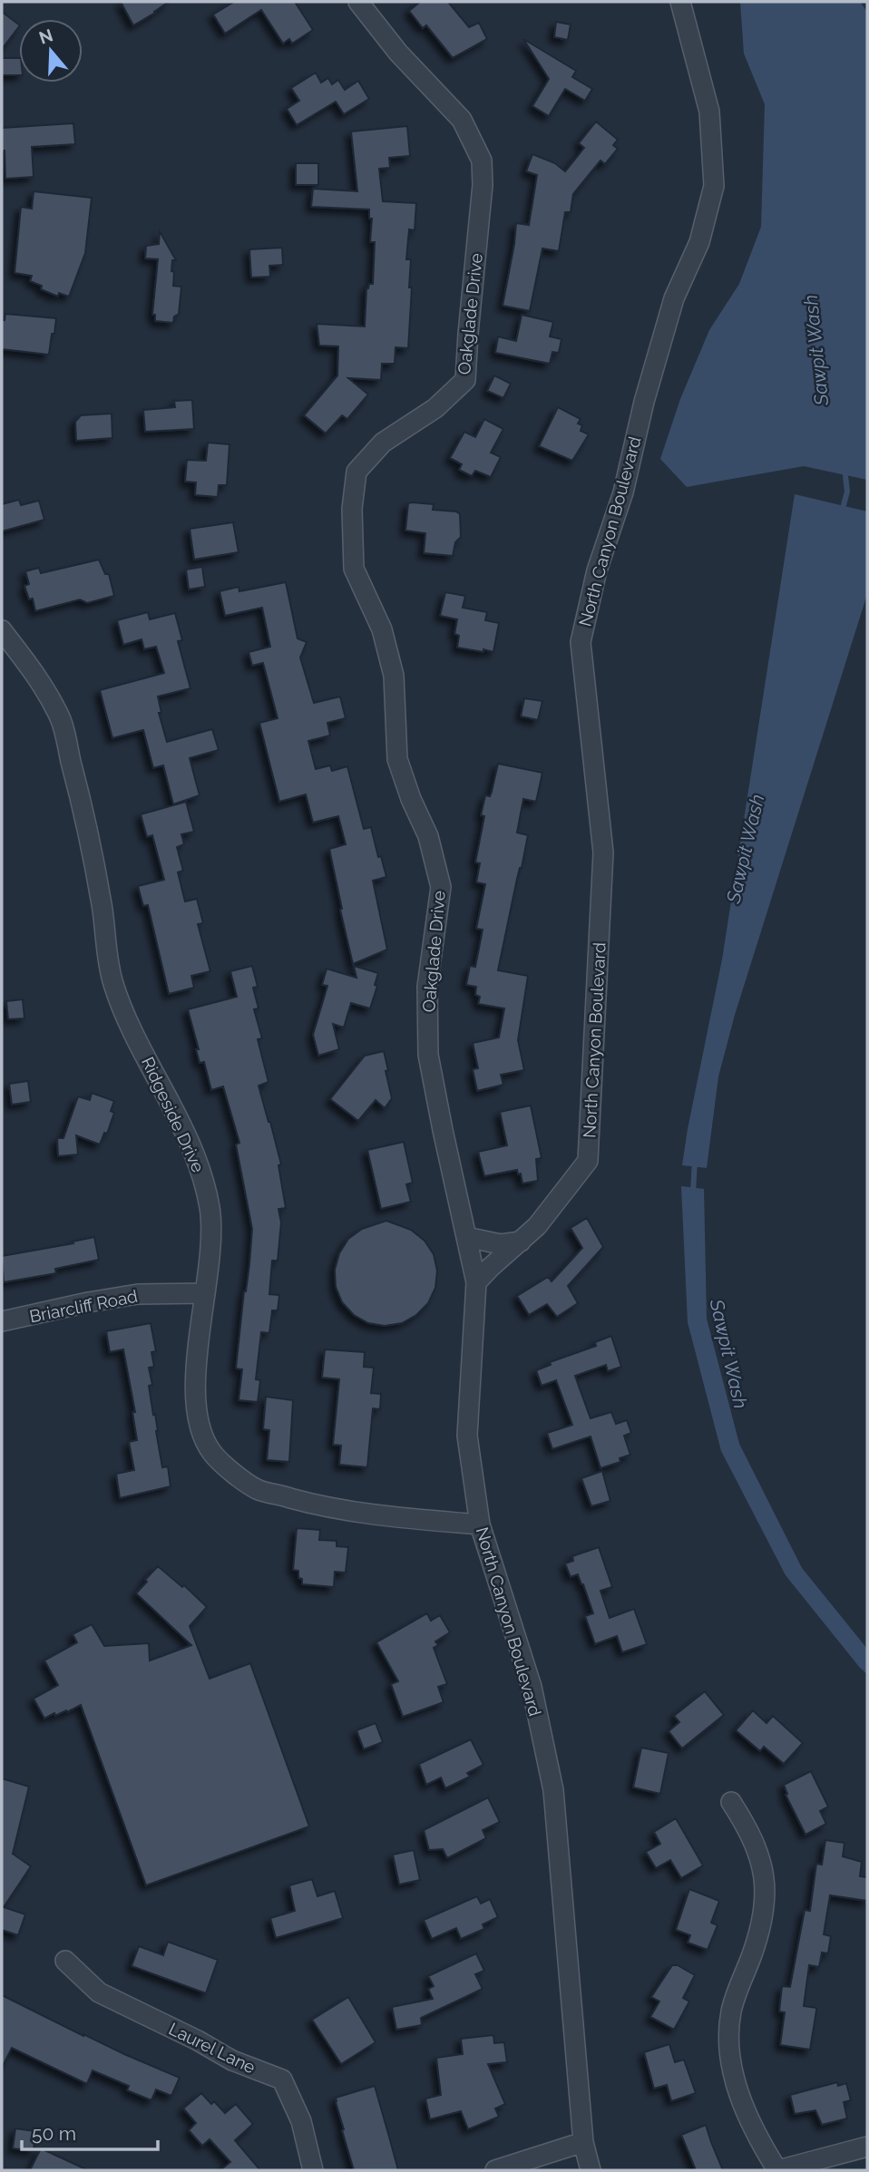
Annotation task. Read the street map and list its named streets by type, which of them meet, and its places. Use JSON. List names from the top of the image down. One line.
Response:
{"streets":{"street":["Oakglade Drive","North Canyon Boulevard","Ridgeside Drive","Briarcliff Road","Laurel Lane"]},"crossings":[["Oakglade Drive","North Canyon Boulevard"],["North Canyon Boulevard","Ridgeside Drive"],["Ridgeside Drive","Briarcliff Road"]],"water":["Sawpit Wash"],"scale_bar":"50 m","north":"top"}
